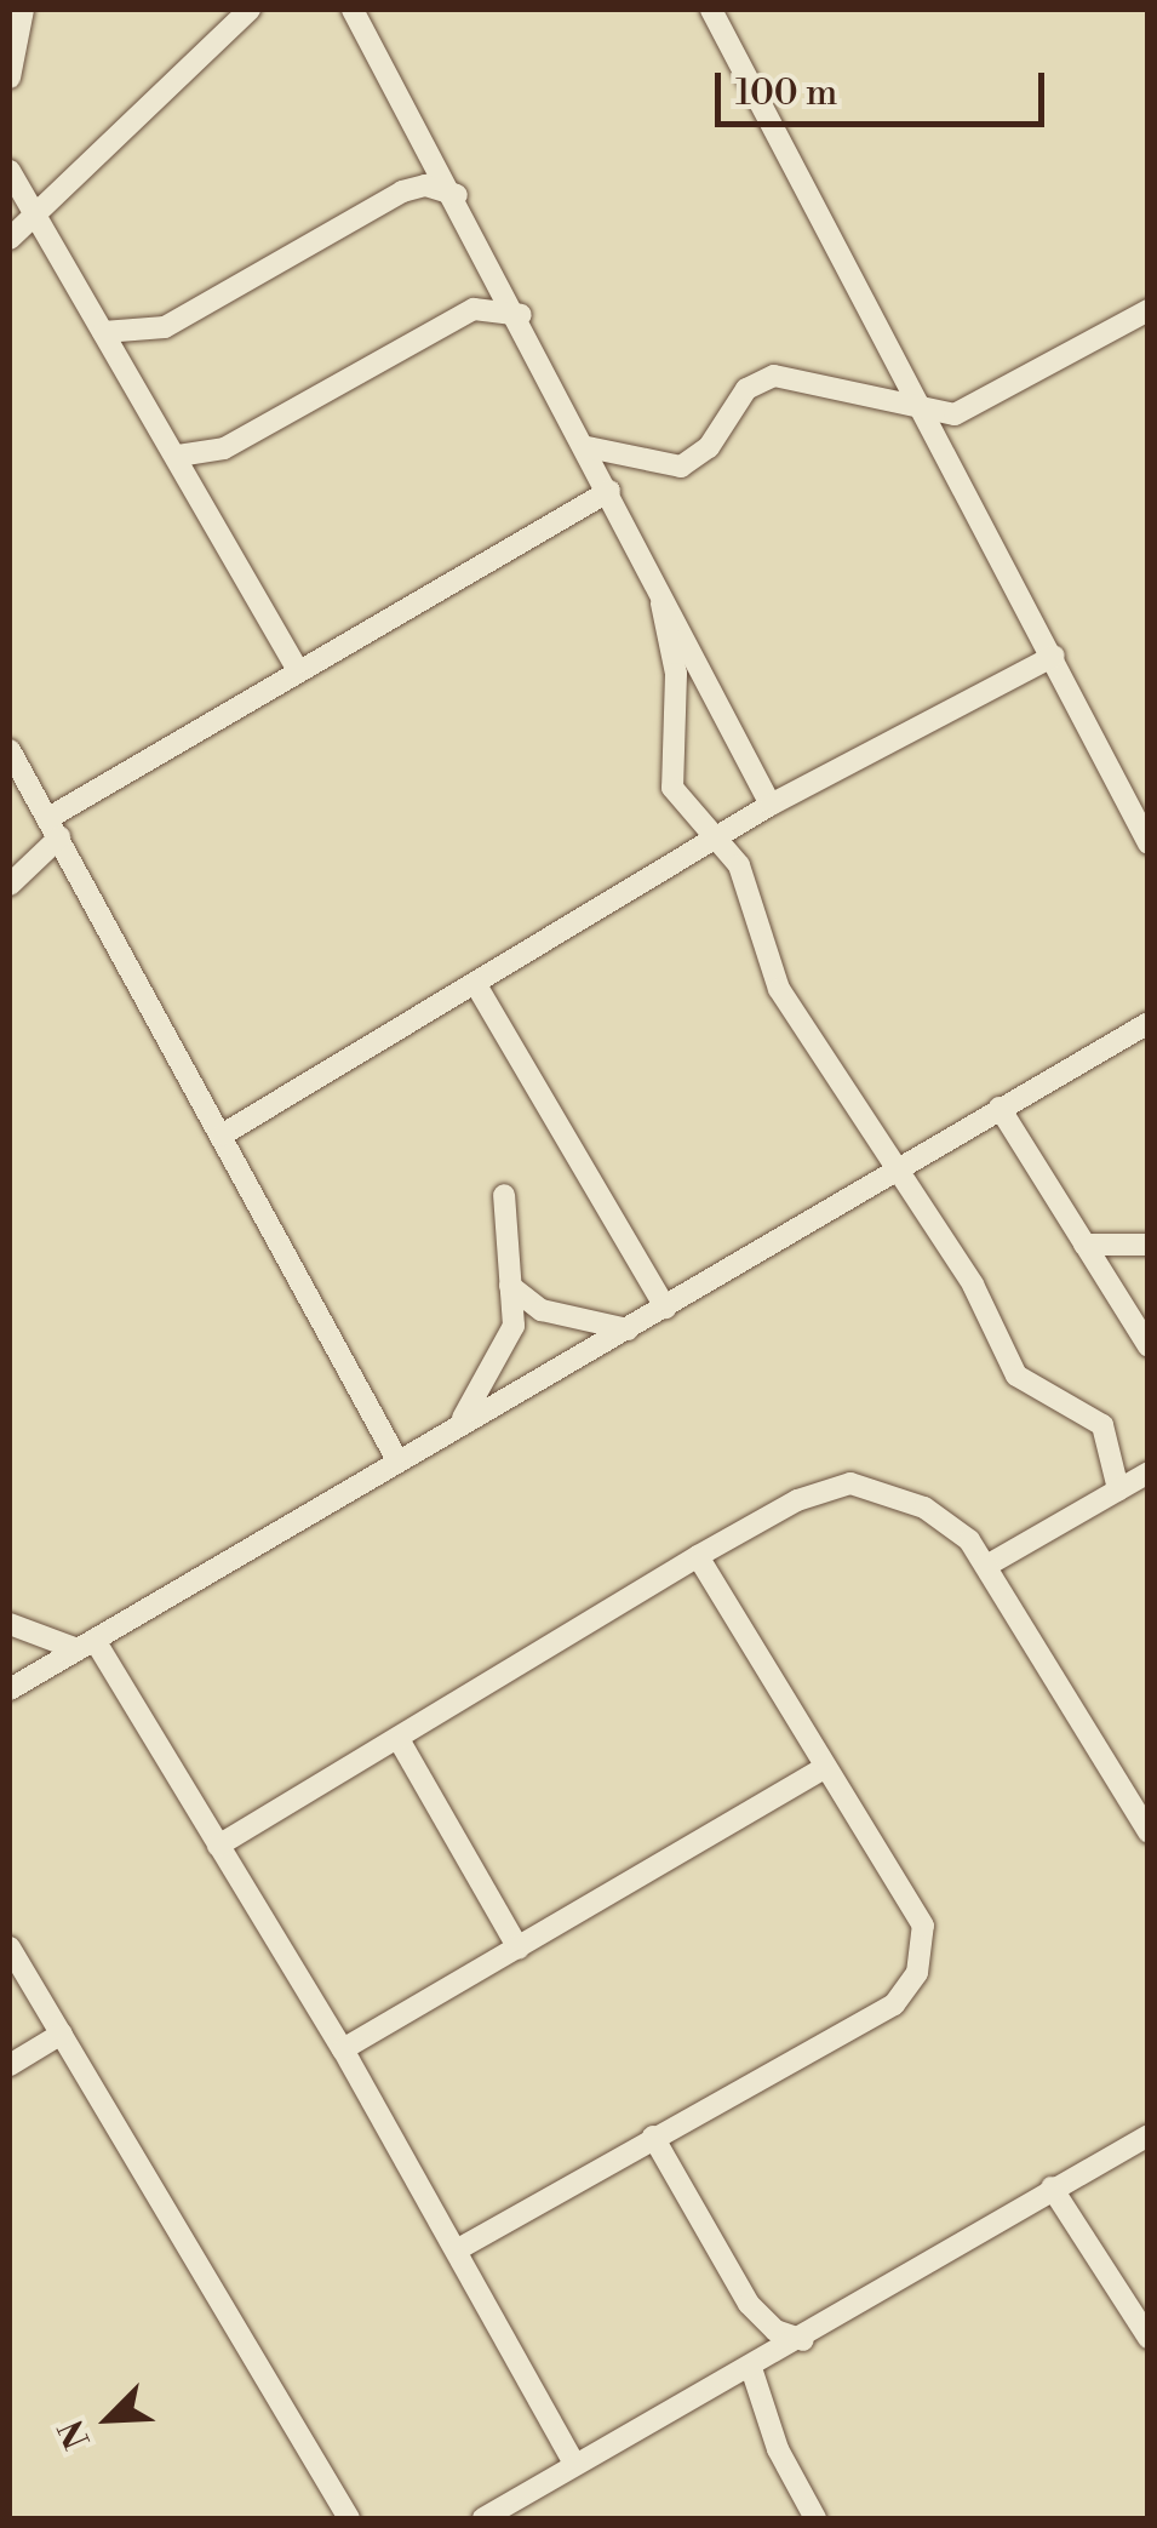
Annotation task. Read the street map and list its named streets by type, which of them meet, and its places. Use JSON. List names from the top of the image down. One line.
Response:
{"scale_bar":"100 m","north":"bottom left"}
